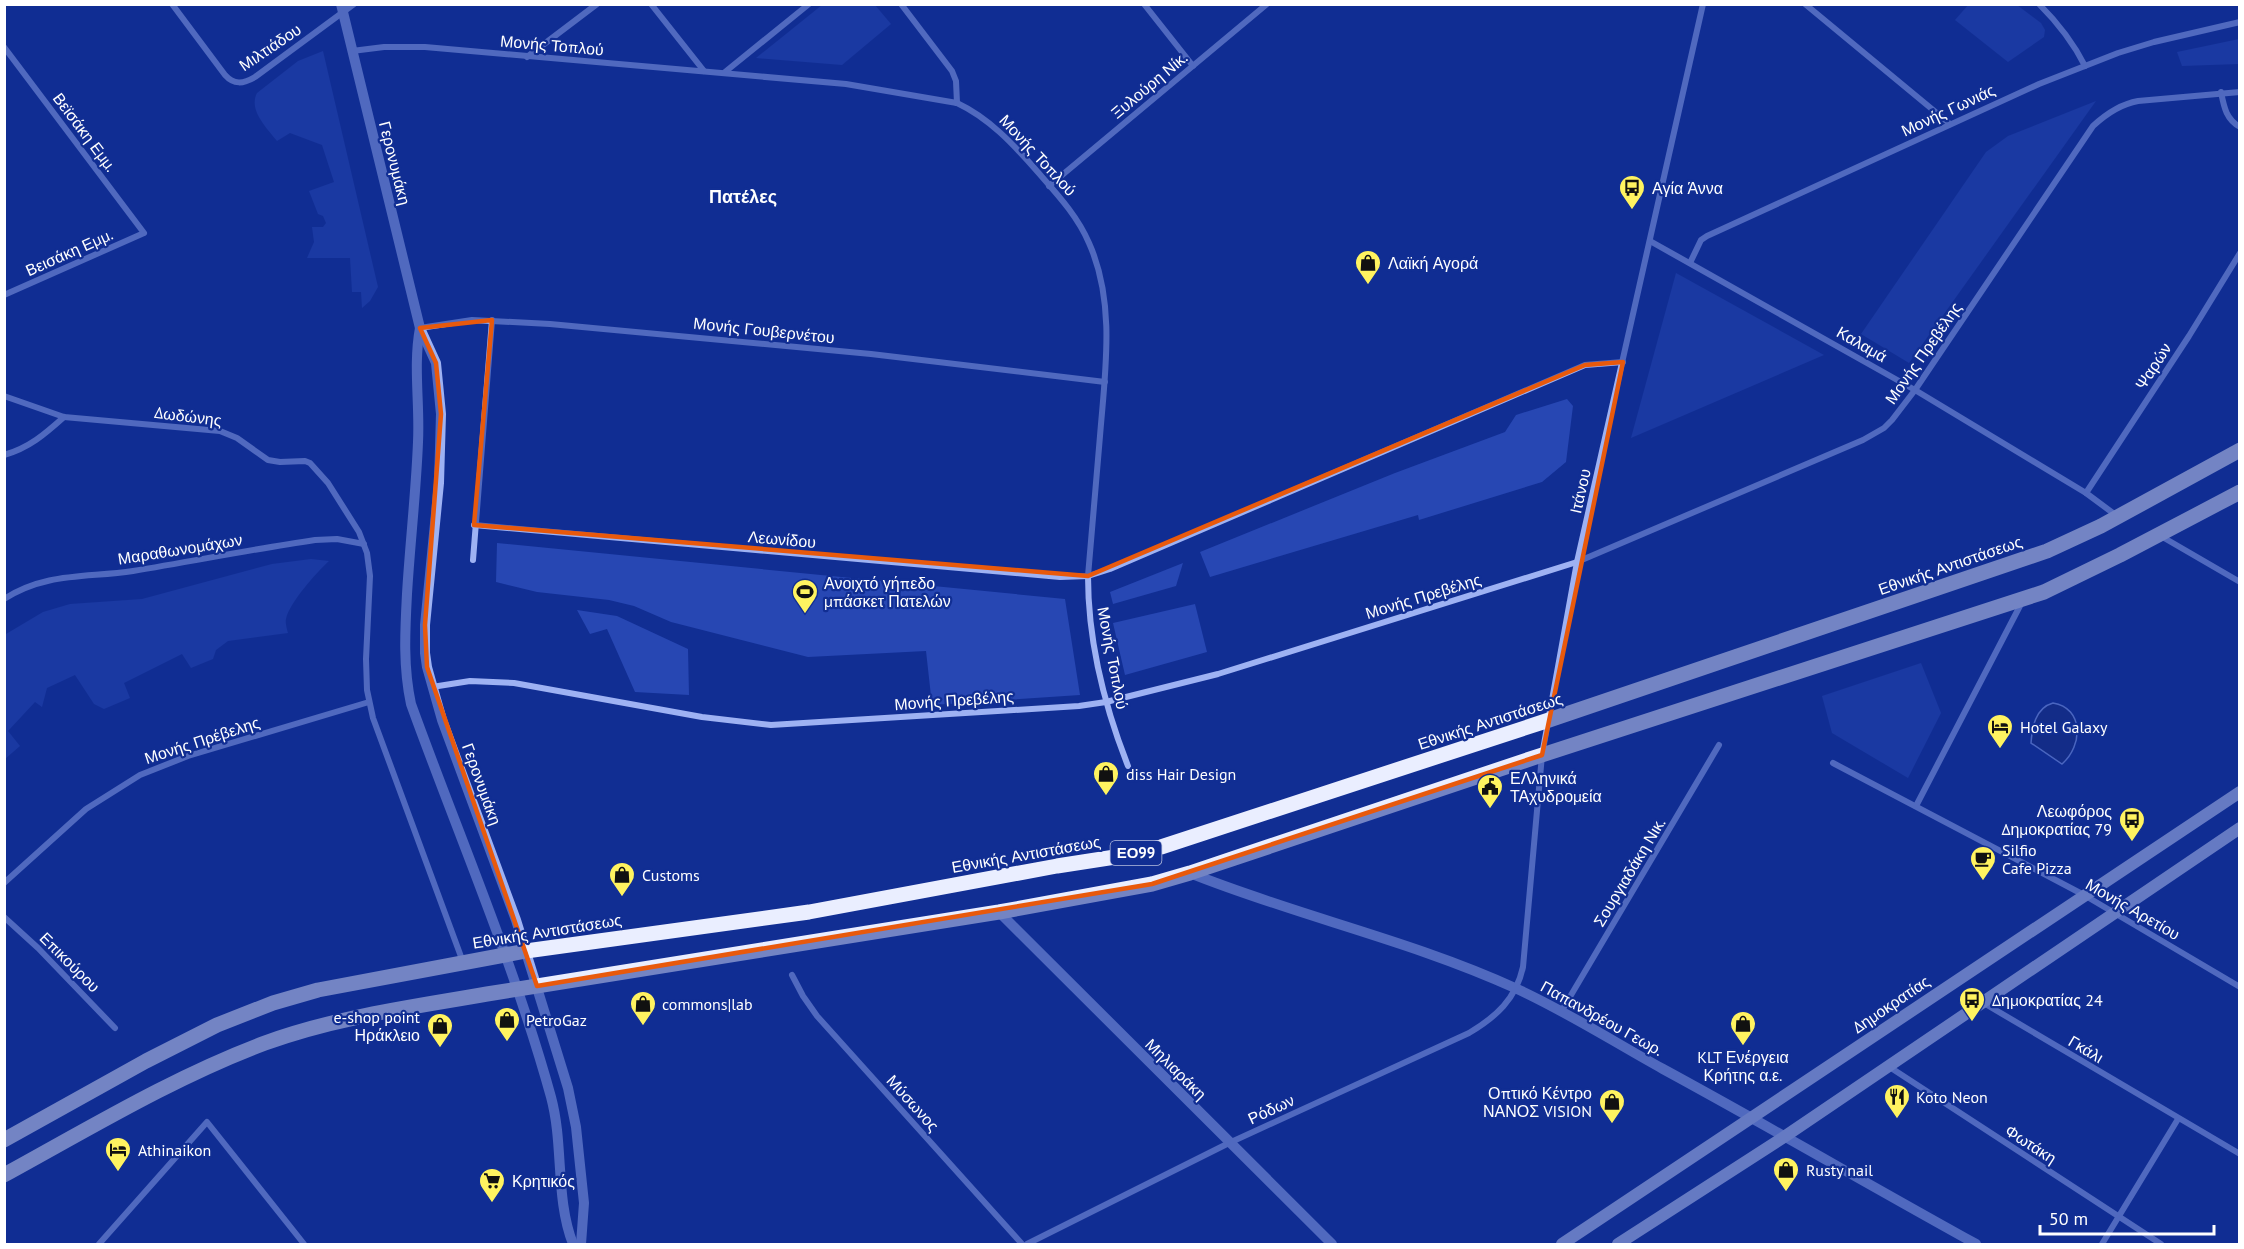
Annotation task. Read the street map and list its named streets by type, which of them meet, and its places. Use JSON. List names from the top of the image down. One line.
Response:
{"streets":{"main road":["Εθνικής Αντιστάσεως","ΕΟ99","Δημοκρατίας"],"street":["Μονής Τοπλού","Μιλτιάδου","Ξυλούρη Νίκ.","Μονής Γωνιάς","Βεϊσάκη Εμμ.","Γερονυμάκη","Βεισάκη Εμμ.","Μονής Γουβερνέτου","Καλαμά","Μονής Πρεβέλης","Ψαρών","Δωδώνης","Ιτάνου","Λεωνίδου","Μαραθωνομάχων","Μονής Πρέβελης","Σουργιαδάκη Νικ.","Μονής Αρετίου","Επικούρου","Παπανδρέου Γεωρ.","Γκάλι","Μηλιαράκη","Μύσωνος","Ρόδων","Φωτάκη"]},"crossings":[["Μονής Τοπλού","Ξυλούρη Νίκ."],["Μονής Τοπλού","Γερονυμάκη"],["Μονής Τοπλού","Μονής Γουβερνέτου"],["Μονής Τοπλού","Μονής Πρεβέλης"],["Μονής Τοπλού","Λεωνίδου"],["Μιλτιάδου","Γερονυμάκη"],["Μονής Γωνιάς","Καλαμά"],["Βεϊσάκη Εμμ.","Βεισάκη Εμμ."],["Γερονυμάκη","Μονής Γουβερνέτου"],["Γερονυμάκη","Μονής Πρεβέλης"],["Γερονυμάκη","Εθνικής Αντιστάσεως"],["Γερονυμάκη","ΕΟ99"],["Καλαμά","Μονής Πρεβέλης"],["Καλαμά","Ψαρών"],["Καλαμά","Ιτάνου"],["Καλαμά","Εθνικής Αντιστάσεως"],["Μονής Πρεβέλης","Ιτάνου"],["Δωδώνης","Μαραθωνομάχων"],["Ιτάνου","Λεωνίδου"],["Ιτάνου","Εθνικής Αντιστάσεως"],["Ιτάνου","ΕΟ99"],["Ιτάνου","Παπανδρέου Γεωρ."],["Ιτάνου","Ρόδων"],["ΕΟ99","Παπανδρέου Γεωρ."],["ΕΟ99","Μηλιαράκη"],["Σουργιαδάκη Νικ.","Παπανδρέου Γεωρ."],["Μονής Αρετίου","Δημοκρατίας"],["Δημοκρατίας","Παπανδρέου Γεωρ."],["Παπανδρέου Γεωρ.","Ρόδων"],["Μηλιαράκη","Ρόδων"]],"districts":["Πατέλες"],"places":{"bus stop":["Αγία Άννα","Λεωφόρος Δημοκρατίας 79","Δημοκρατίας 24"],"shop":["Λαϊκή Αγορά","diss Hair Design","Customs","commons|lab","PetroGaz","KLT Ενέργεια Κρήτης α.ε.","e-shop point Ηράκλειο","Οπτικό Κέντρο ΝΑΝΟΣ VISION","Rusty nail"],"sports":["Ανοιχτό γήπεδο μπάσκετ Πατελών"],"hotel":["Hotel Galaxy","Athinaikon"],"public building":["ΕΛληνικά ΤΑχυδρομεία"],"cafe":["Silfio Cafe Pizza"],"restaurant":["Koto Neon"],"supermarket":["Κρητικός"]},"scale_bar":"50 m"}
